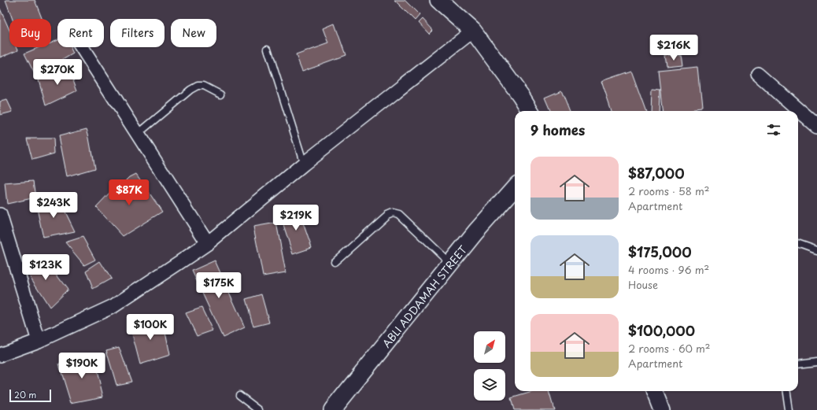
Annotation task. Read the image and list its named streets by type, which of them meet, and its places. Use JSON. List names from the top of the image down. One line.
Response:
{"streets":{"street":["ABLI ADDAMAH STREET"]},"scale_bar":"20 m","north":"top right","page":{"chip":["Buy","Rent","Filters","New"],"price":["$216K","$270K","$87K","$243K","$219K","$123K","$175K","$100K","$190K"],"heading":"9 homes","list":[{"name":"$87,000","note":"2 rooms · 58 m² · Apartment"},{"name":"$175,000","note":"4 rooms · 96 m² · House"},{"name":"$100,000","note":"2 rooms · 60 m² · Apartment"}],"scale":"20 m"}}
